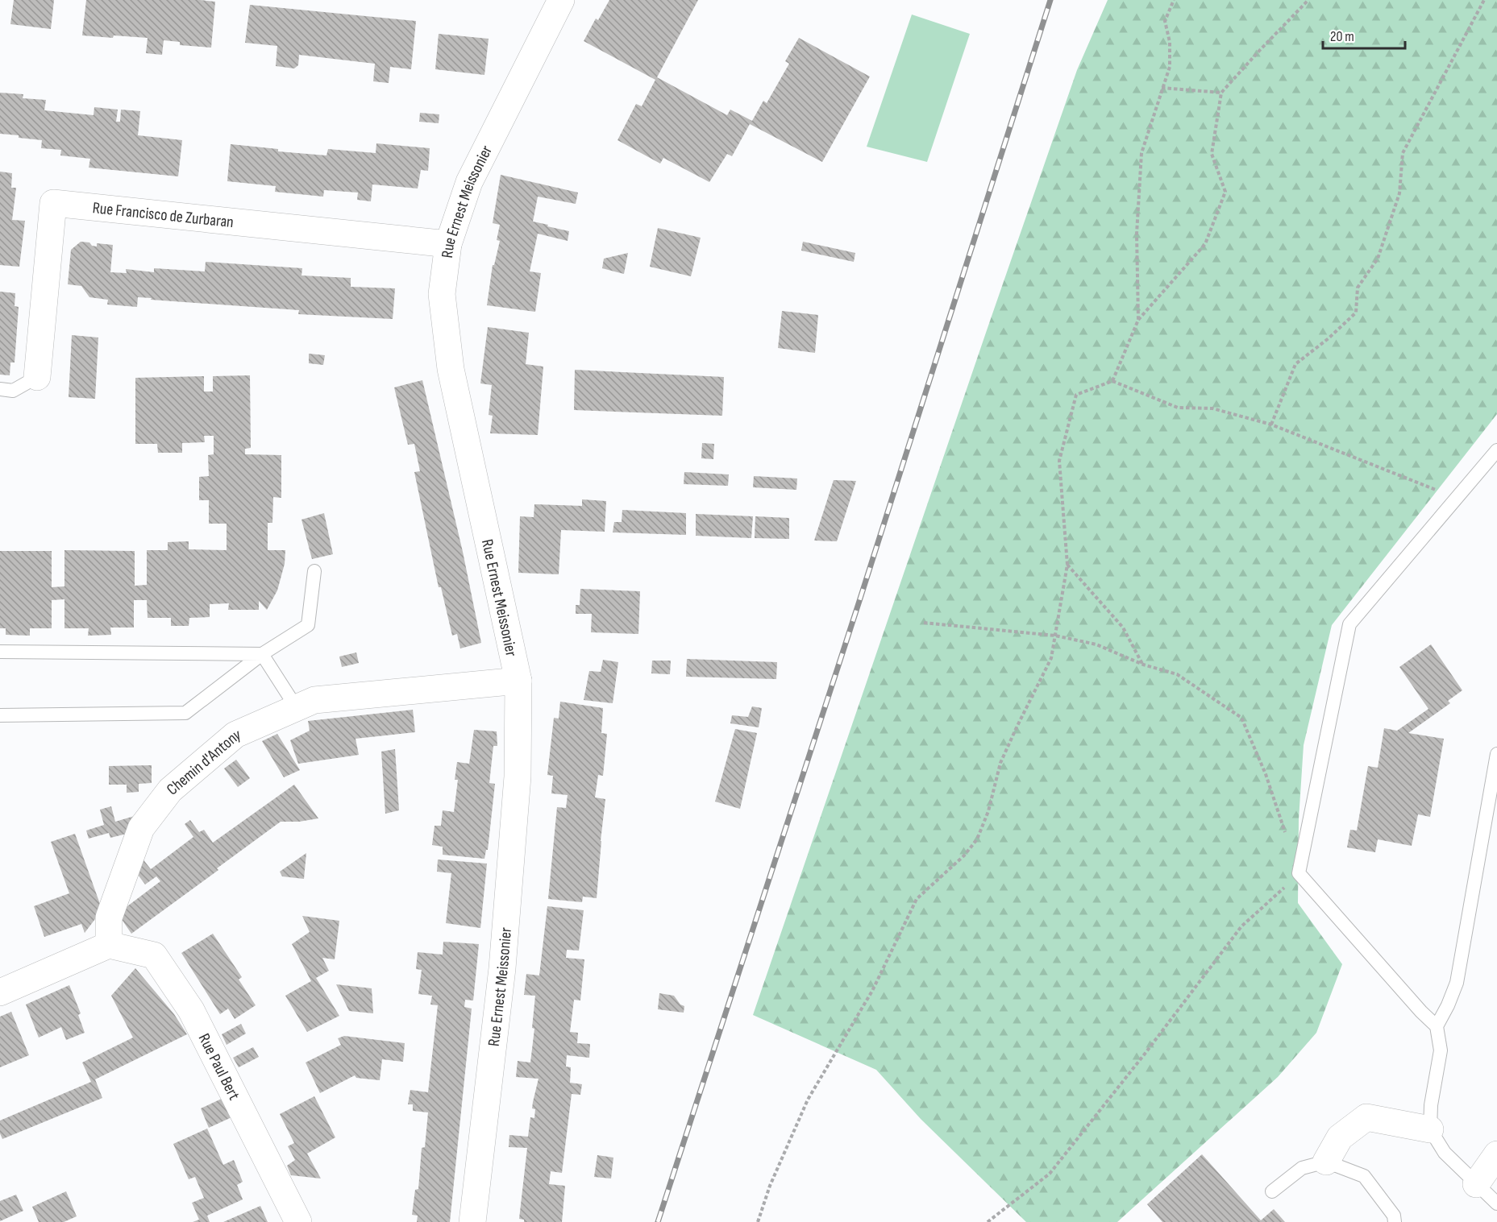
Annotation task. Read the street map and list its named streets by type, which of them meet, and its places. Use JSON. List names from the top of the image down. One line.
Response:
{"streets":{"street":["Rue Ernest Meissonier","Rue Francisco de Zurbaran","Chemin d'Antony","Rue Paul Bert"]},"crossings":[["Rue Ernest Meissonier","Rue Francisco de Zurbaran"],["Rue Ernest Meissonier","Chemin d'Antony"],["Chemin d'Antony","Rue Paul Bert"]],"scale_bar":"20 m"}
